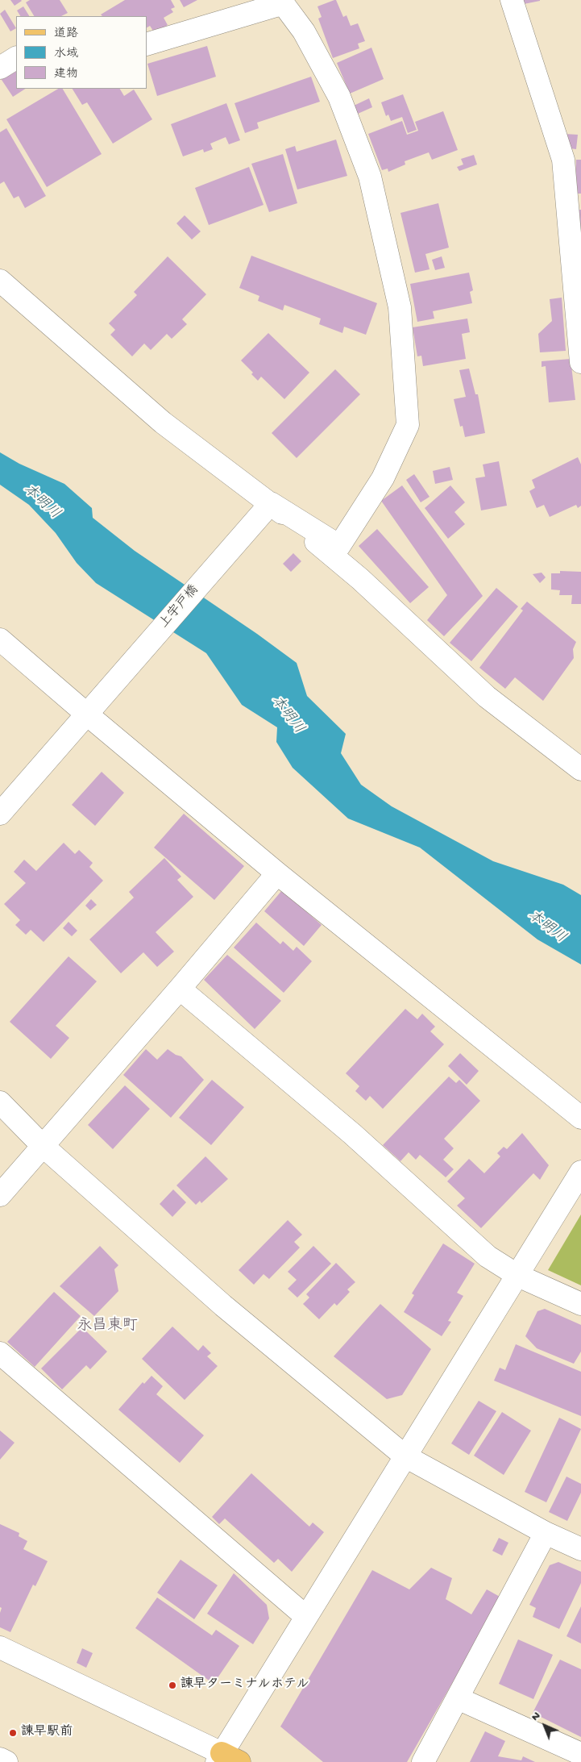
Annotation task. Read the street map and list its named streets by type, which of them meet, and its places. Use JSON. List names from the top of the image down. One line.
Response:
{"streets":{"street":["上宇戸橋"]},"districts":["永昌東町"],"water":["本明川"],"places":["諫早ターミナルホテル","諫早駅前"],"legend":["道路","水域","建物"],"north":"top left"}
